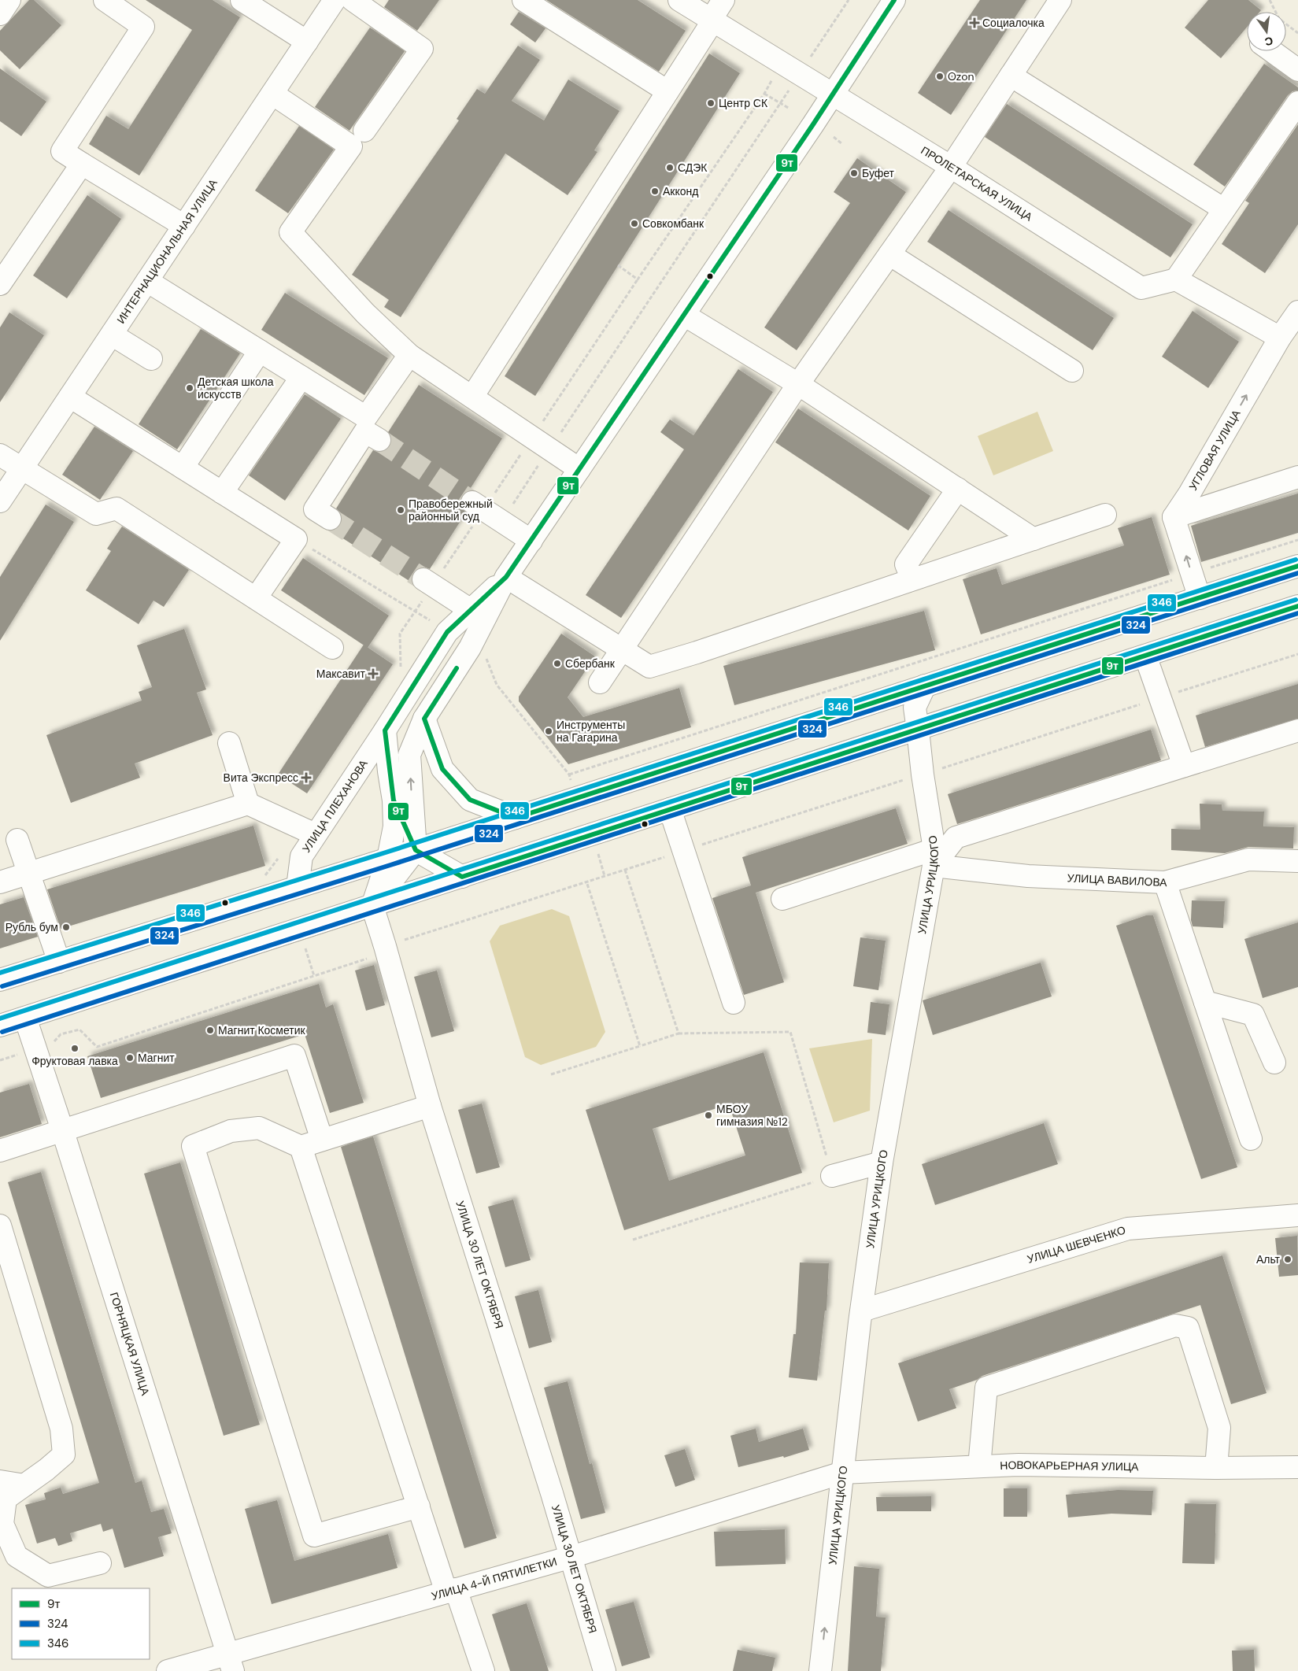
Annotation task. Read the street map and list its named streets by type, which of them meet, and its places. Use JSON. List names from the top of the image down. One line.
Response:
{"streets":{"street":["ПРОЛЕТАРСКАЯ УЛИЦА","ИНТЕРНАЦИОНАЛЬНАЯ УЛИЦА","УГЛОВАЯ УЛИЦА","УЛИЦА ПЛЕХАНОВА","УЛИЦА ВАВИЛОВА","УЛИЦА УРИЦКОГО","УЛИЦА ШЕВЧЕНКО","УЛИЦА 30 ЛЕТ ОКТЯБРЯ","ГОРНЯЦКАЯ УЛИЦА","НОВОКАРЬЕРНАЯ УЛИЦА","УЛИЦА 4-Й ПЯТИЛЕТКИ"]},"crossings":[["ПРОЛЕТАРСКАЯ УЛИЦА","УЛИЦА ПЛЕХАНОВА"],["УЛИЦА ВАВИЛОВА","УЛИЦА УРИЦКОГО"],["УЛИЦА УРИЦКОГО","УЛИЦА ШЕВЧЕНКО"],["УЛИЦА УРИЦКОГО","НОВОКАРЬЕРНАЯ УЛИЦА"],["УЛИЦА УРИЦКОГО","УЛИЦА 4-Й ПЯТИЛЕТКИ"],["УЛИЦА 30 ЛЕТ ОКТЯБРЯ","УЛИЦА 4-Й ПЯТИЛЕТКИ"],["ГОРНЯЦКАЯ УЛИЦА","УЛИЦА 4-Й ПЯТИЛЕТКИ"],["НОВОКАРЬЕРНАЯ УЛИЦА","УЛИЦА 4-Й ПЯТИЛЕТКИ"]],"one_way":["УГЛОВАЯ УЛИЦА"],"places":{"health":["Социалочка","Максавит","Вита Экспресс"],"other":["Ozon","Центр СК","СДЭК","Буфет","Акконд","Совкомбанк","Детская школа искусств","Правобережный районный суд","Сбербанк","Инструменты на Гагарина","Рубль бум","Магнит Косметик","Фруктовая лавка","Магнит","МБОУ гимназия №12","Альт"]},"lines":["transit line 9т","transit line 346","transit line 324"],"legend":["9т","324","346"],"north":"bottom"}
